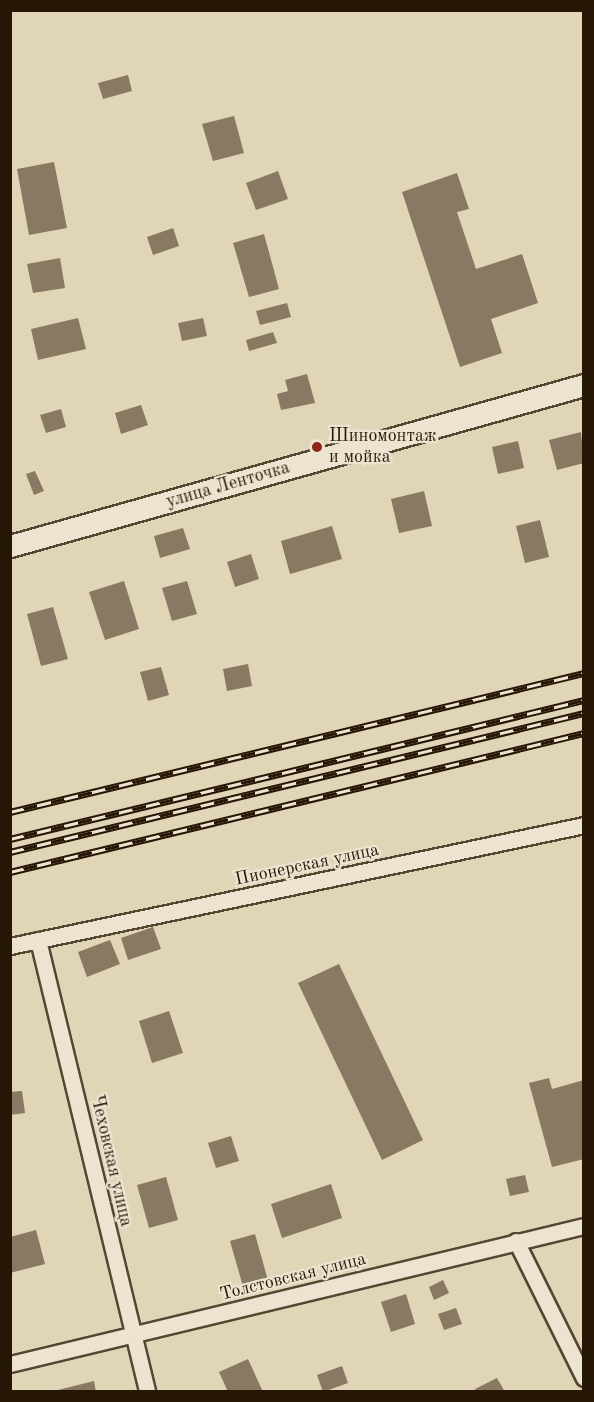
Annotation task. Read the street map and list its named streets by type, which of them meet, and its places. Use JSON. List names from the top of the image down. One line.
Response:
{"streets":{"main road":["улица Ленточка"],"street":["Пионерская улица","Чеховская улица","Толстовская улица"]},"crossings":[["Пионерская улица","Чеховская улица"],["Чеховская улица","Толстовская улица"]],"places":["Шиномонтаж и мойка"]}
